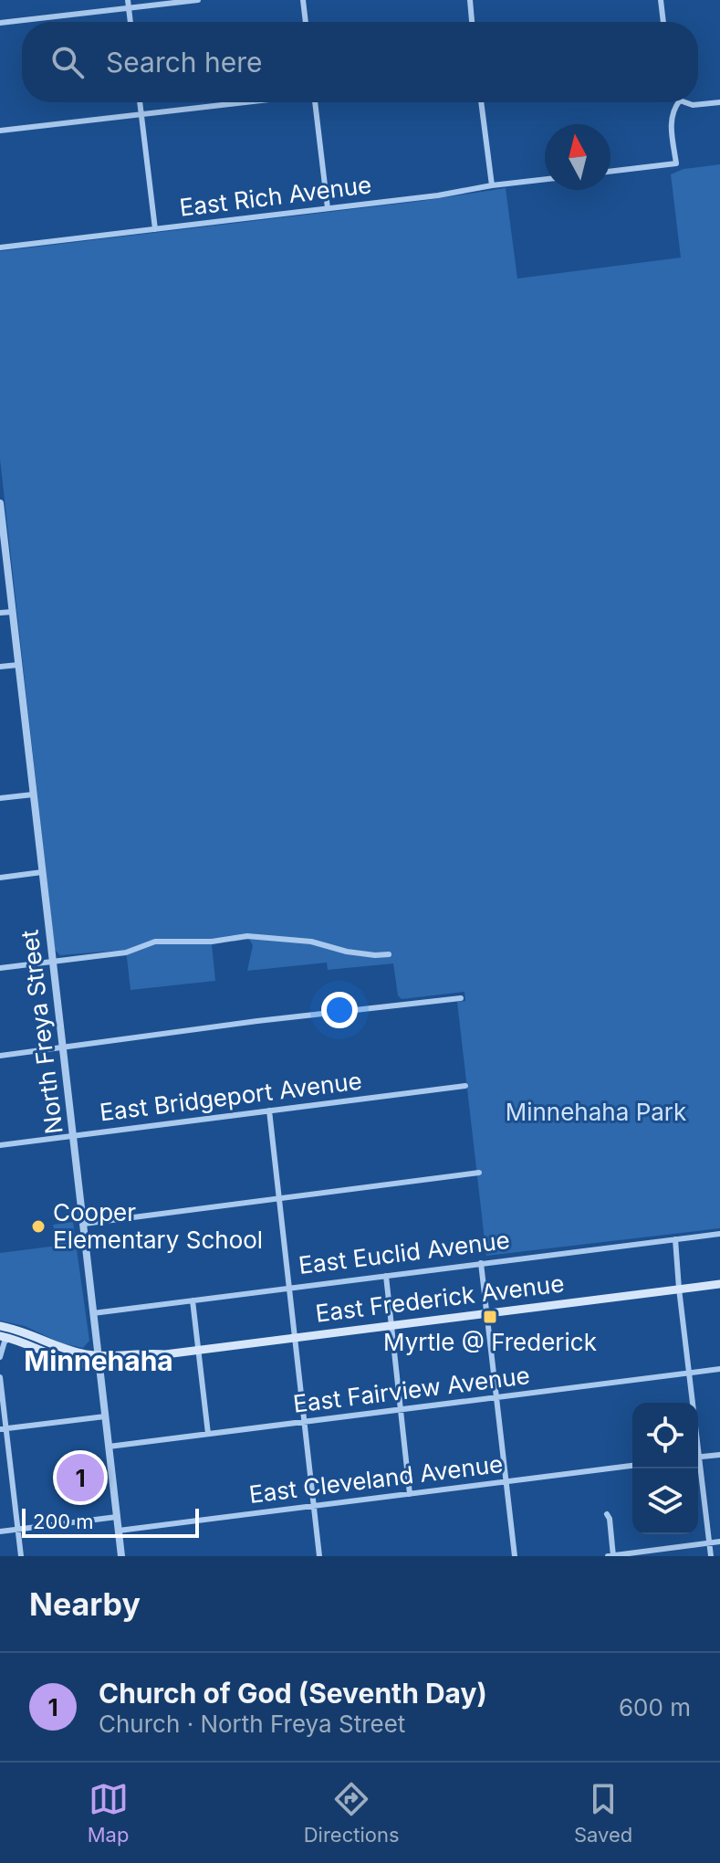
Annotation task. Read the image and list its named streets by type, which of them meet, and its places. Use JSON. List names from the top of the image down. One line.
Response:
{"streets":{"main road":["East Frederick Avenue"],"street":["East Rich Avenue","North Freya Street","East Bridgeport Avenue","East Euclid Avenue","East Fairview Avenue","East Cleveland Avenue"]},"crossings":[["North Freya Street","East Bridgeport Avenue"],["North Freya Street","East Euclid Avenue"],["North Freya Street","East Frederick Avenue"],["North Freya Street","East Fairview Avenue"],["North Freya Street","East Cleveland Avenue"]],"districts":["Minnehaha"],"parks":["Minnehaha Park"],"places":{"other":["Cooper Elementary School"],"transit":["Myrtle @ Frederick"]},"scale_bar":"200 m","north":"top","page":{"search":"Search here","pins":"1","scale":"200 m","heading":"Nearby","list":[{"mark":"1","name":"Church of God (Seventh Day)","note":"Church · North Freya Street","value":"600 m"}],"nav":["Map","Directions","Saved"]}}
